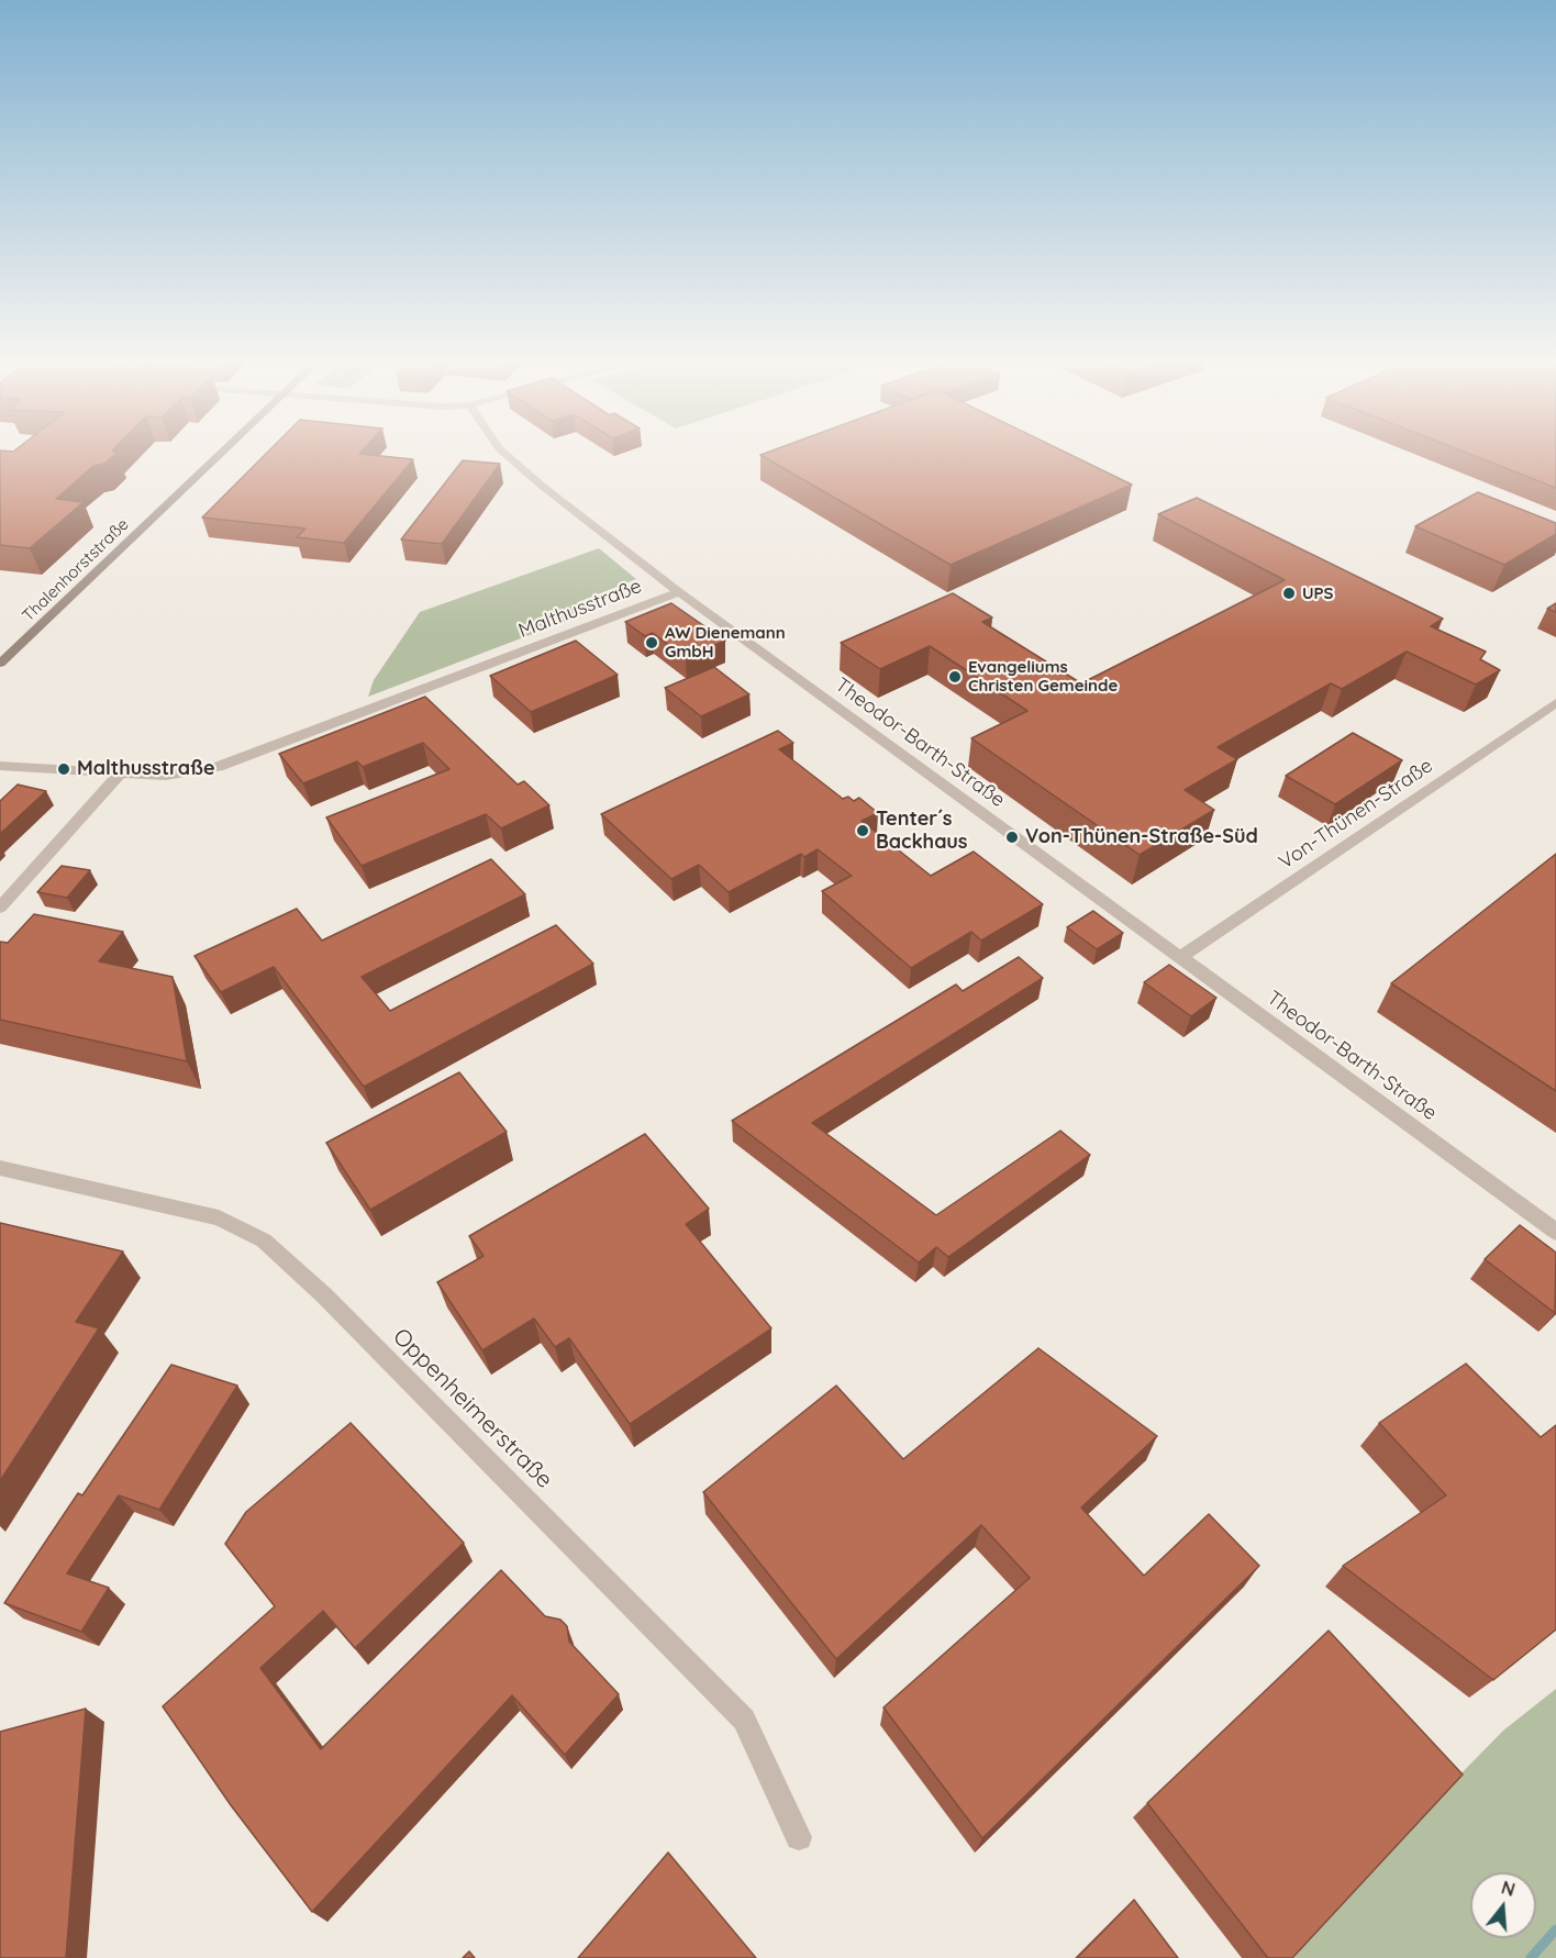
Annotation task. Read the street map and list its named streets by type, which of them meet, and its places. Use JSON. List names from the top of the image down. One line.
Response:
{"streets":{"main road":["Thalenhorststraße"],"street":["Malthusstraße","Theodor-Barth-Straße","Von-Thünen-Straße","Oppenheimerstraße"]},"crossings":[["Malthusstraße","Theodor-Barth-Straße"],["Theodor-Barth-Straße","Von-Thünen-Straße"]],"places":["UPS","AW Dienemann GmbH","Evangeliums Christen Gemeinde","Malthusstraße","Tenter´s Backhaus","Von-Thünen-Straße-Süd"],"north":"top"}
